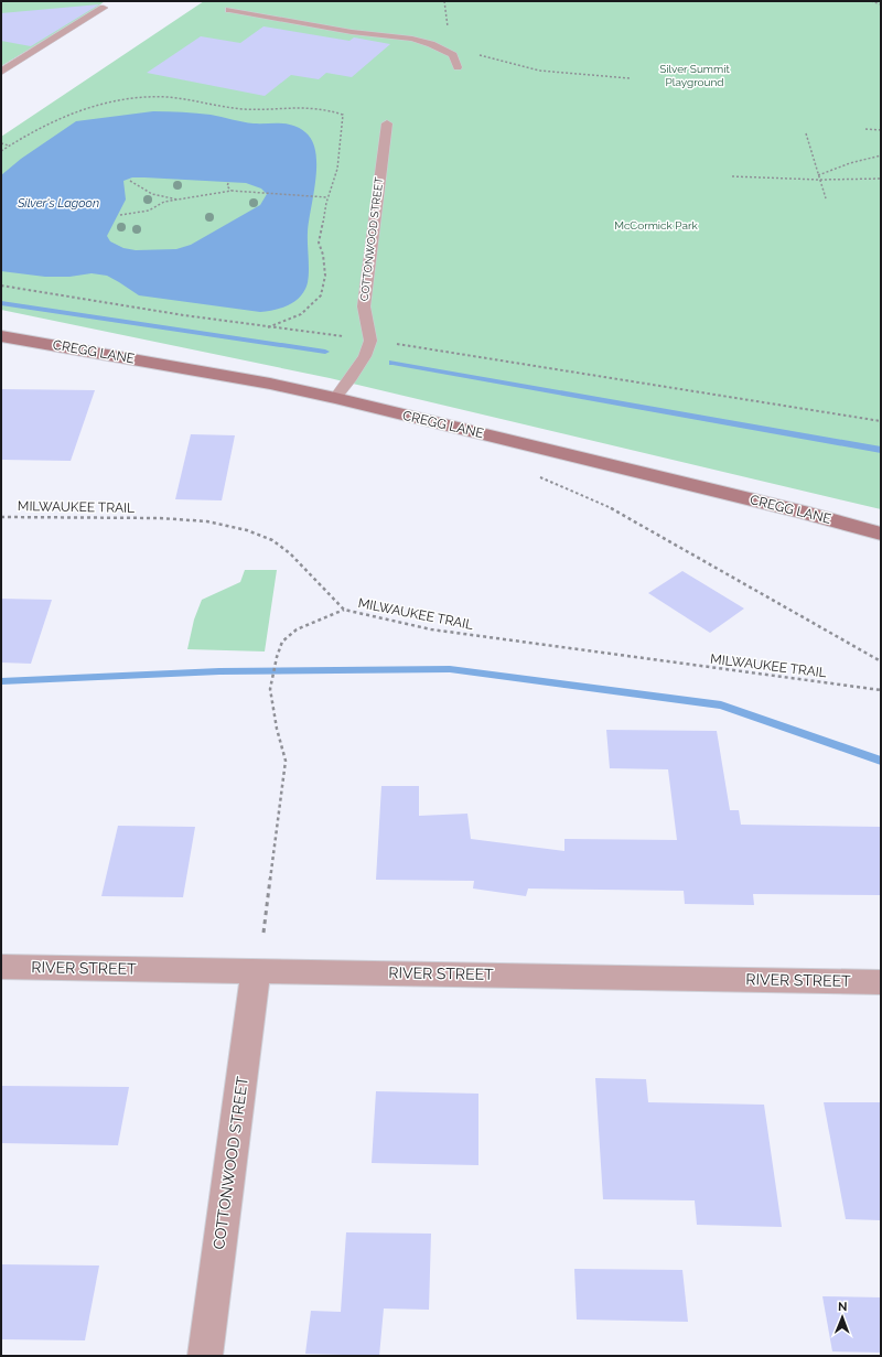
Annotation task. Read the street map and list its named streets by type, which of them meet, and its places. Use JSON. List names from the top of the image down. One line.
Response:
{"streets":{"street":["COTTONWOOD STREET","CREGG LANE","RIVER STREET"],"path":["MILWAUKEE TRAIL"]},"crossings":[["COTTONWOOD STREET","CREGG LANE"],["COTTONWOOD STREET","RIVER STREET"]],"water":["Silver's Lagoon"],"parks":["Silver Summit Playground","McCormick Park"],"north":"top"}
